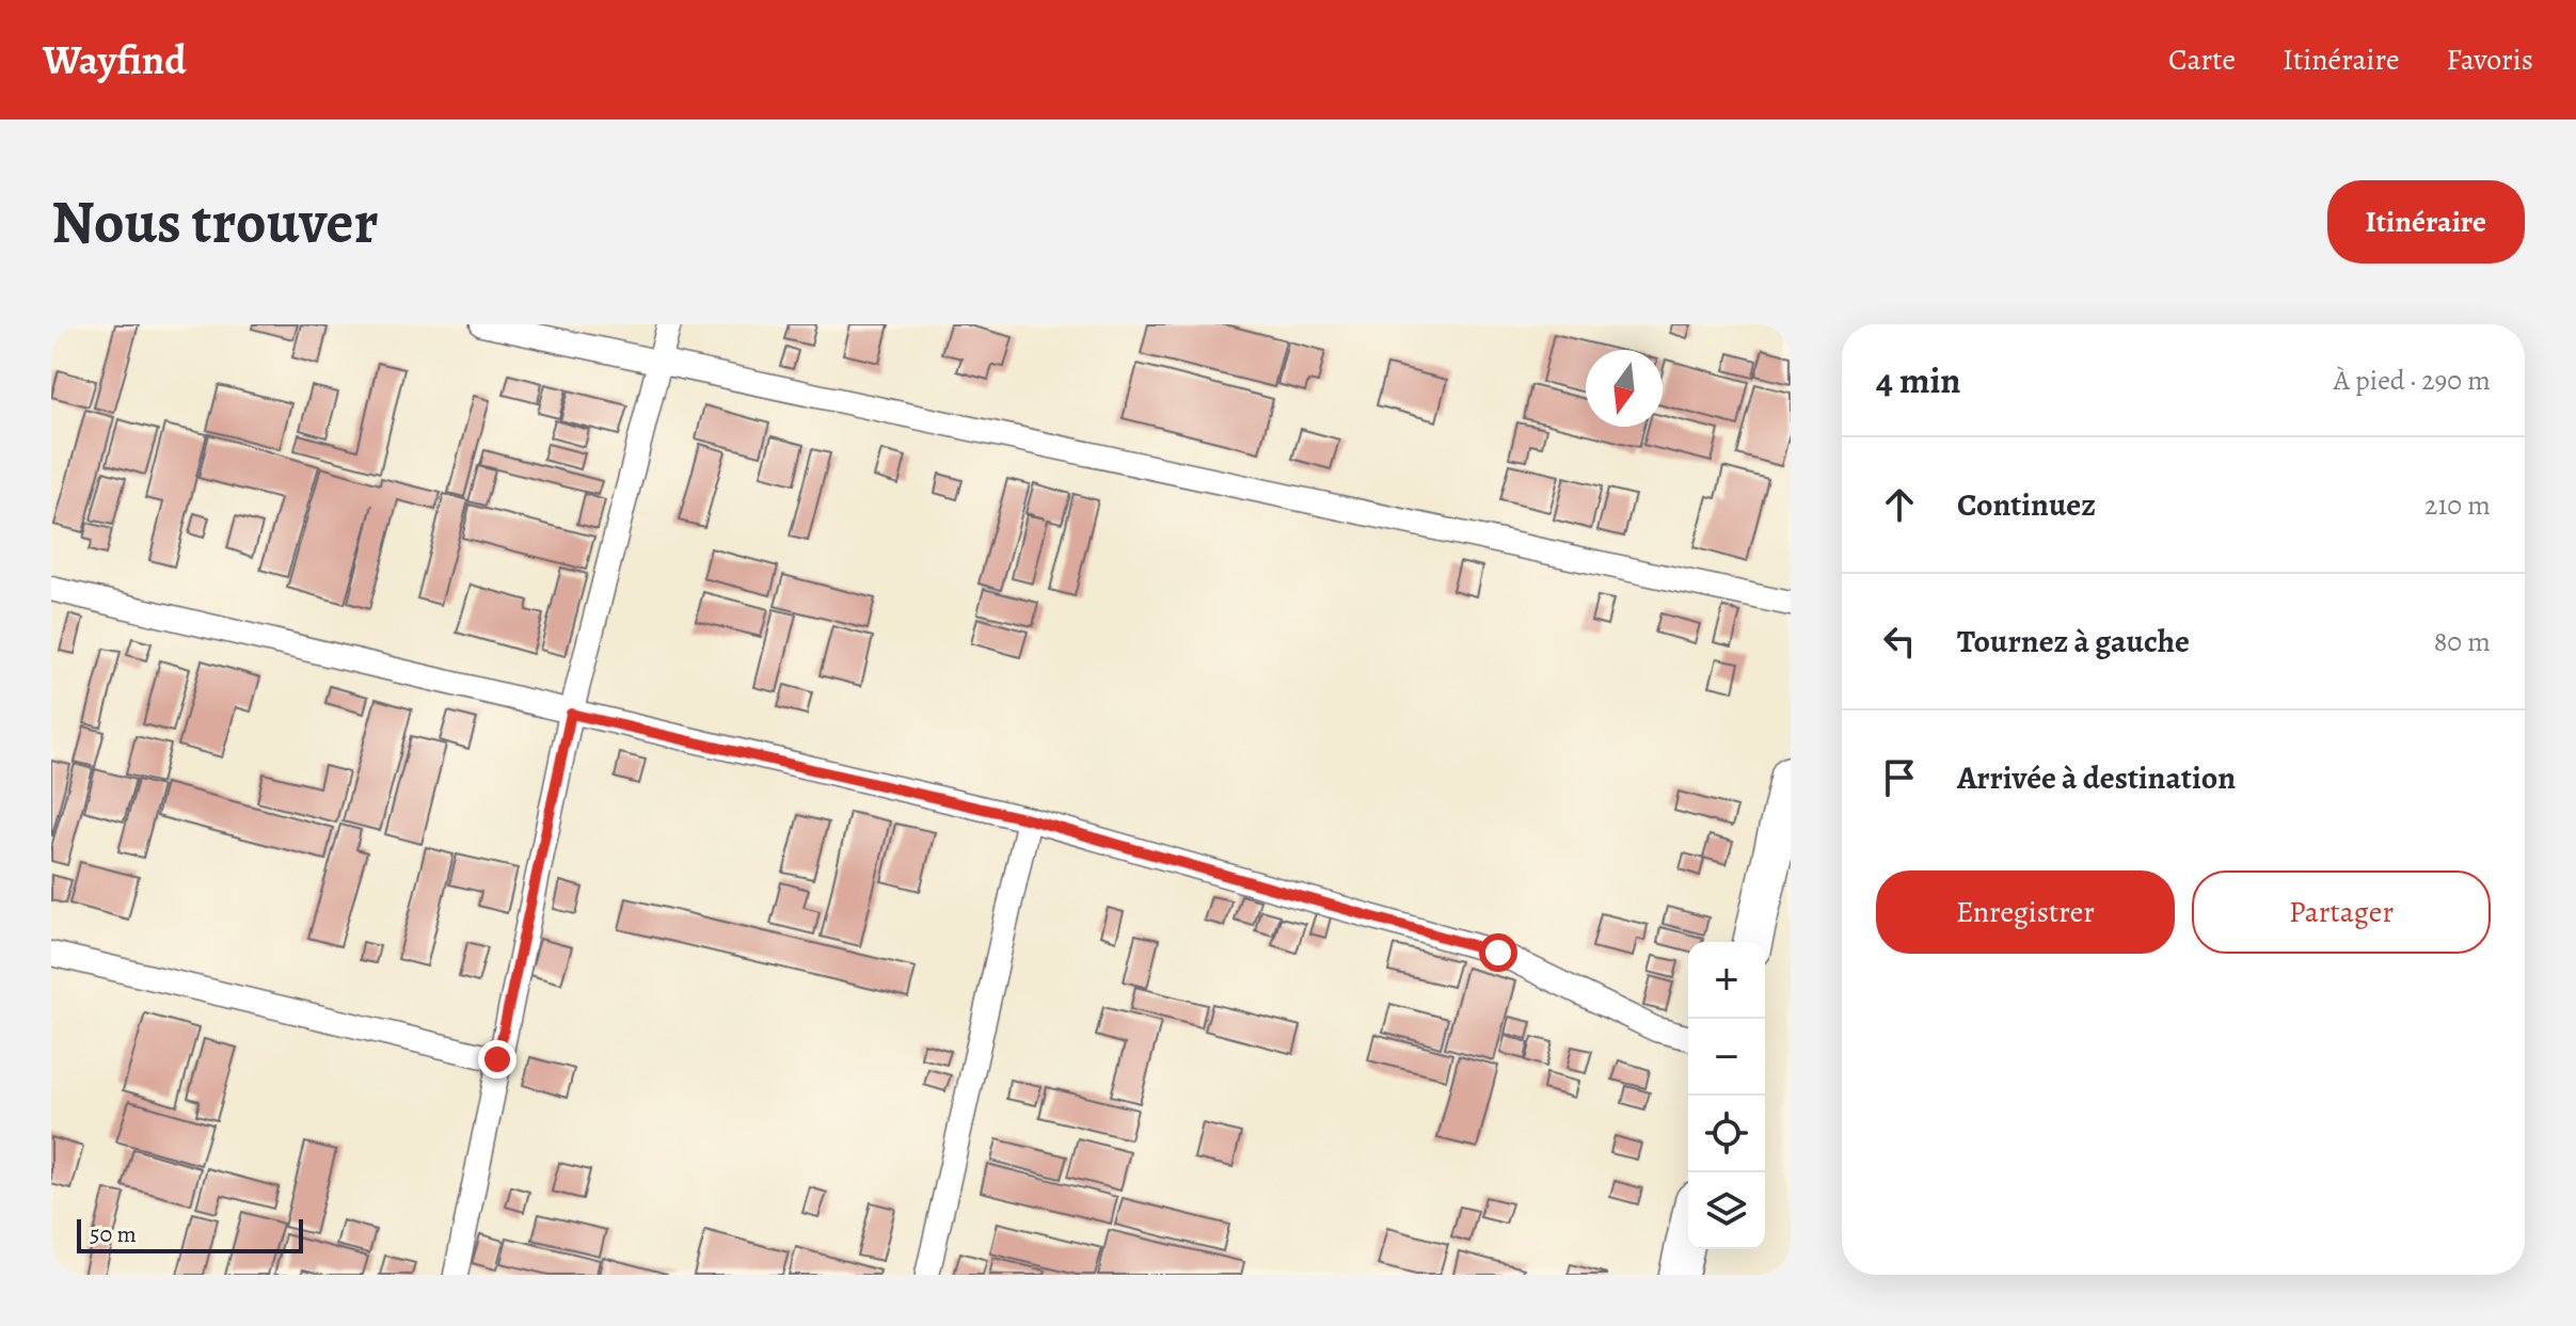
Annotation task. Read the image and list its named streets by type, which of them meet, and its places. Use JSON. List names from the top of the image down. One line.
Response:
{"scale_bar":"50 m","north":"bottom","page":{"header":"Wayfind","nav":["Carte","Itinéraire","Favoris"],"buttons":["Itinéraire",["Enregistrer","Partager"]],"title":"Nous trouver","heading":["4 min","À pied · 290 m"],"list":[["Continuez","210 m"],["Tournez à gauche","80 m"],"Arrivée à destination"],"map_buttons":["+","−"],"scale":"50 m"}}
